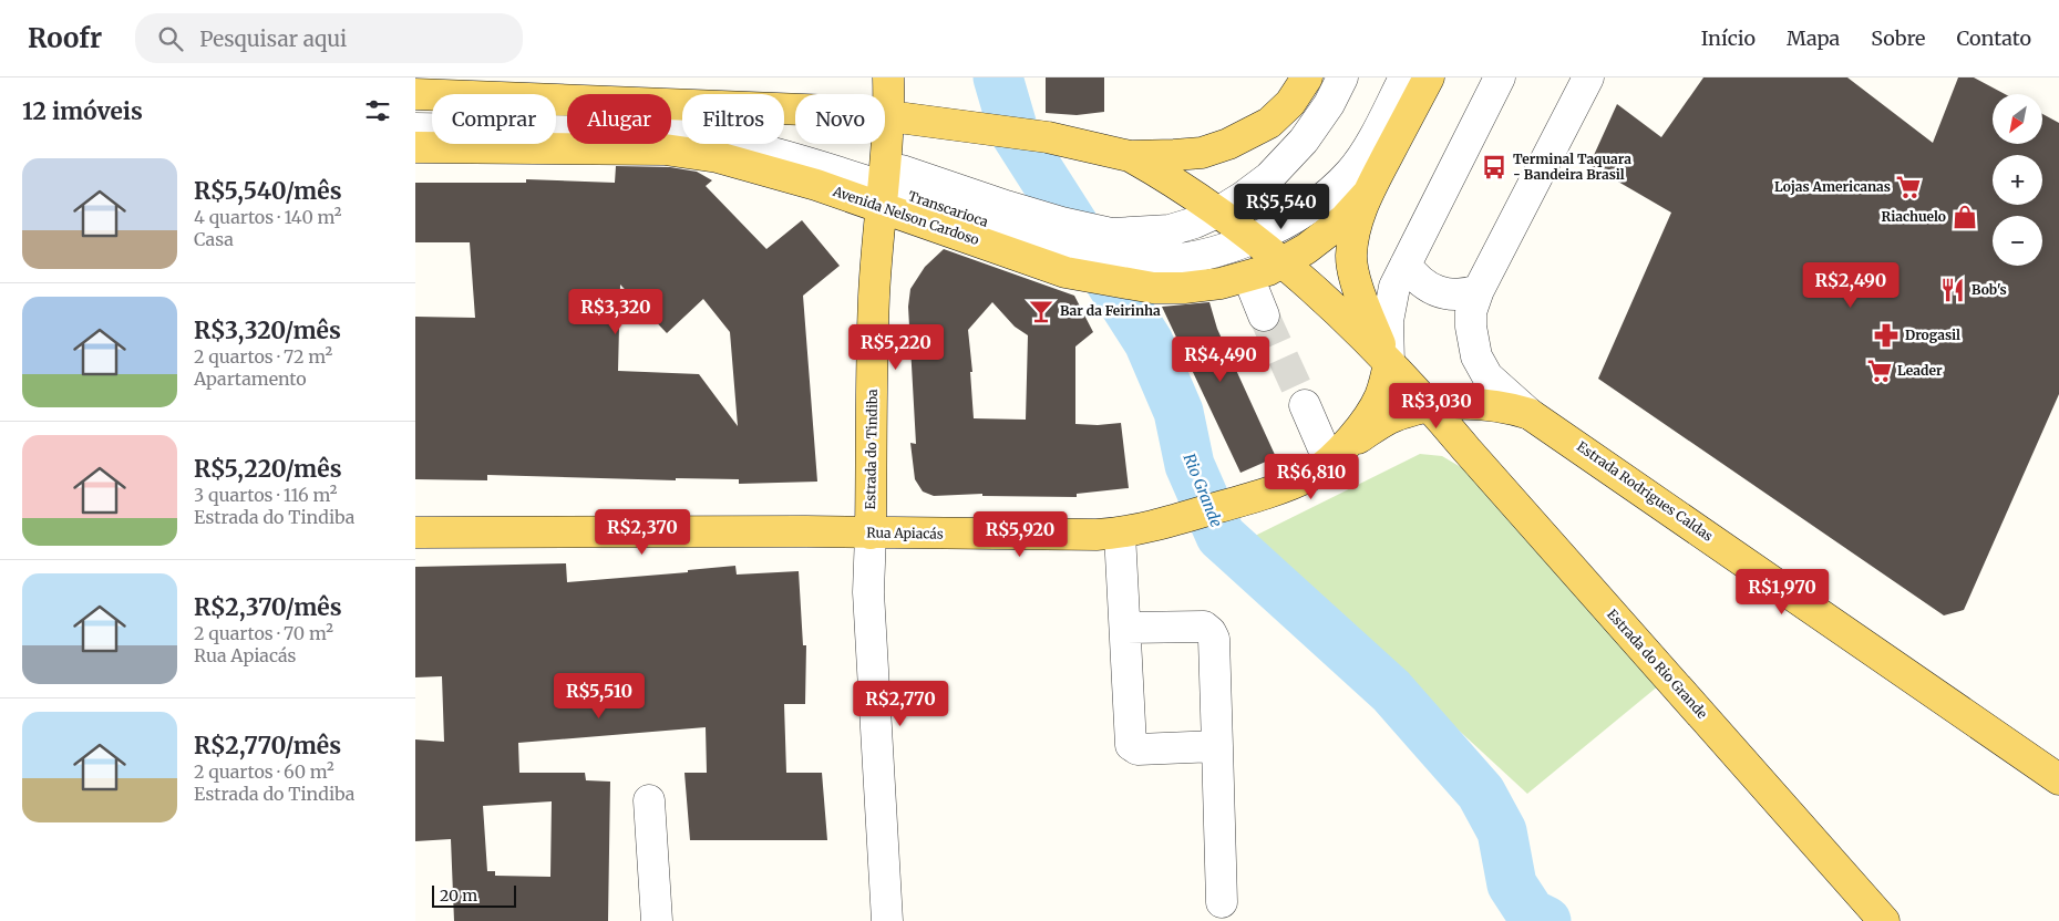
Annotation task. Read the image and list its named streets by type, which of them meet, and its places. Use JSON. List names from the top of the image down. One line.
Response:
{"streets":{"main road":["Avenida Nelson Cardoso","Estrada do Tindiba","Estrada Rodrigues Caldas","Rua Apiacás","Estrada do Rio Grande"],"street":["Transcarioca"]},"crossings":[["Transcarioca","Avenida Nelson Cardoso"],["Transcarioca","Estrada do Tindiba"],["Avenida Nelson Cardoso","Estrada do Tindiba"],["Estrada do Tindiba","Rua Apiacás"],["Estrada Rodrigues Caldas","Rua Apiacás"],["Estrada Rodrigues Caldas","Estrada do Rio Grande"]],"water":["Rio Grande"],"places":{"bus stop":["Terminal Taquara - Bandeira Brasil"],"supermarket":["Lojas Americanas","Leader"],"shop":["Riachuelo"],"restaurant":["Bob's"],"bar":["Bar da Feirinha"],"pharmacy":["Drogasil"]},"scale_bar":"20 m","north":"bottom left","page":{"header":"Roofr","search":"Pesquisar aqui","nav":["Início","Mapa","Sobre","Contato"],"heading":"12 imóveis","map_buttons":["+","−"],"chip":["Comprar","Alugar","Filtros","Novo"],"list":[{"name":"R$5,540/mês","note":"4 quartos · 140 m² · Casa"},{"name":"R$3,320/mês","note":"2 quartos · 72 m² · Apartamento"},{"name":"R$5,220/mês","note":"3 quartos · 116 m² · Estrada do Tindiba"},{"name":"R$2,370/mês","note":"2 quartos · 70 m² · Rua Apiacás"},{"name":"R$2,770/mês","note":"2 quartos · 60 m² · Estrada do Tindiba"}],"price":["R$5,540","R$2,490","R$3,320","R$5,220","R$4,490","R$3,030","R$6,810","R$2,370","R$5,920","R$1,970","R$5,510","R$2,770"],"scale":"20 m"}}
